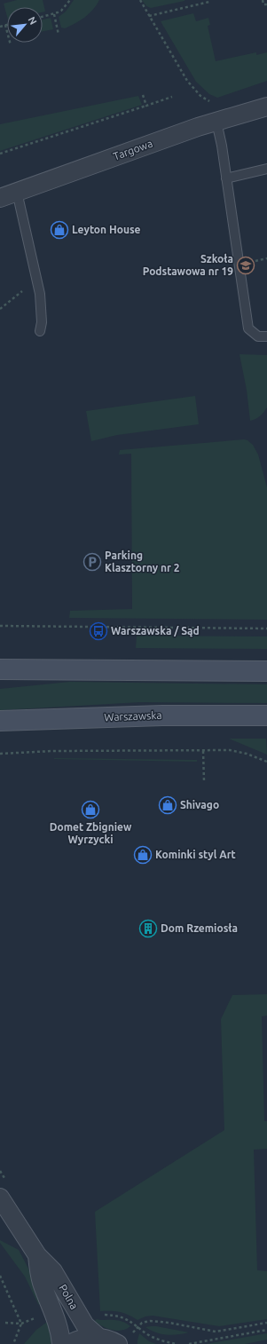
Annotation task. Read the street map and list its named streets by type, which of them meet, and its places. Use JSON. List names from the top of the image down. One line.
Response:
{"streets":{"main road":["Warszawska"],"street":["Targowa","Polna"]},"places":{"shop":["Leyton House","Shivago","Domet Zbigniew Wyrzycki","Kominki styl Art"],"school or university":["Szkoła Podstawowa nr 19"],"parking":["Parking Klasztorny nr 2"],"bus stop":["Warszawska / Sąd"],"building":["Dom Rzemiosła"]},"north":"top right"}
